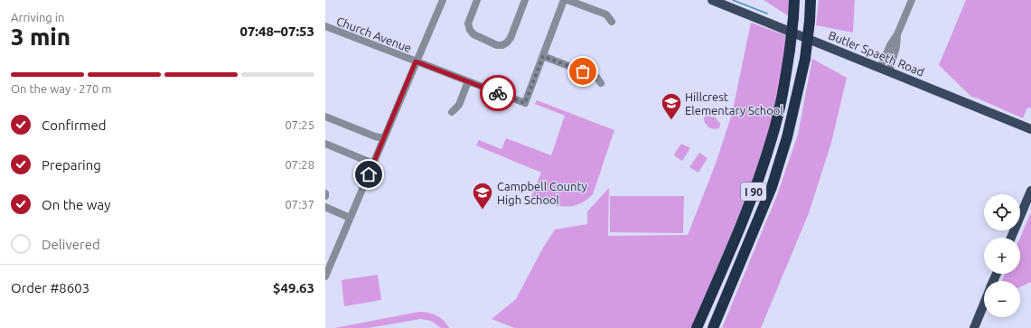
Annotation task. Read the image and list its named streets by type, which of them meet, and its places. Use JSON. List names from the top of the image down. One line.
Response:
{"streets":{"highway":["I 90"],"main road":["Butler Spaeth Road"],"street":["Church Avenue"]},"places":{"school or university":["Hillcrest Elementary School","Campbell County High School"]},"page":{"heading":["3 min","Arriving in","07:48–07:53"],"panel":["Order #8603","$49.63"],"bar":"On the way · 270 m","list":[["Confirmed","07:25"],["Preparing","07:28"],["On the way","07:37"],"Delivered"],"map_buttons":["+","−"]}}
